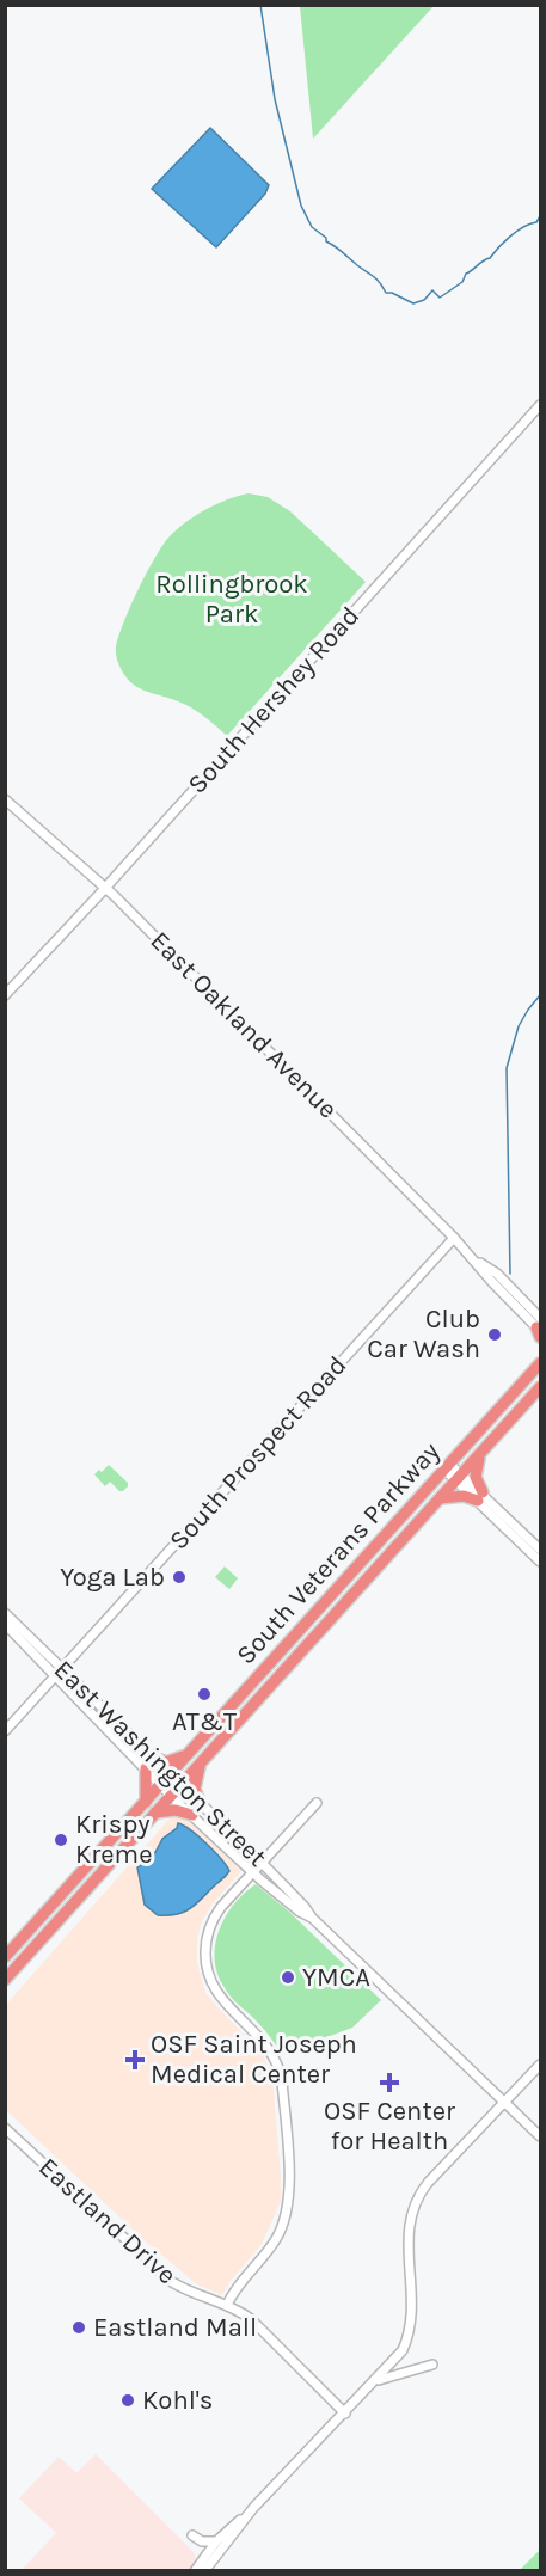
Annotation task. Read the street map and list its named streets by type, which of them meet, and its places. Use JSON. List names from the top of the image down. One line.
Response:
{"streets":{"highway":["South Veterans Parkway"],"main road":["South Hershey Road","East Oakland Avenue","South Prospect Road","East Washington Street","Eastland Drive"]},"crossings":[["South Hershey Road","East Oakland Avenue"],["East Oakland Avenue","South Prospect Road"],["South Prospect Road","East Washington Street"],["South Veterans Parkway","East Washington Street"]],"parks":["Rollingbrook Park"],"places":{"other":["Club Car Wash","Yoga Lab","AT&T","Krispy Kreme","YMCA","Eastland Mall","Kohl's"],"health":["OSF Saint Joseph Medical Center","OSF Center for Health"]}}
